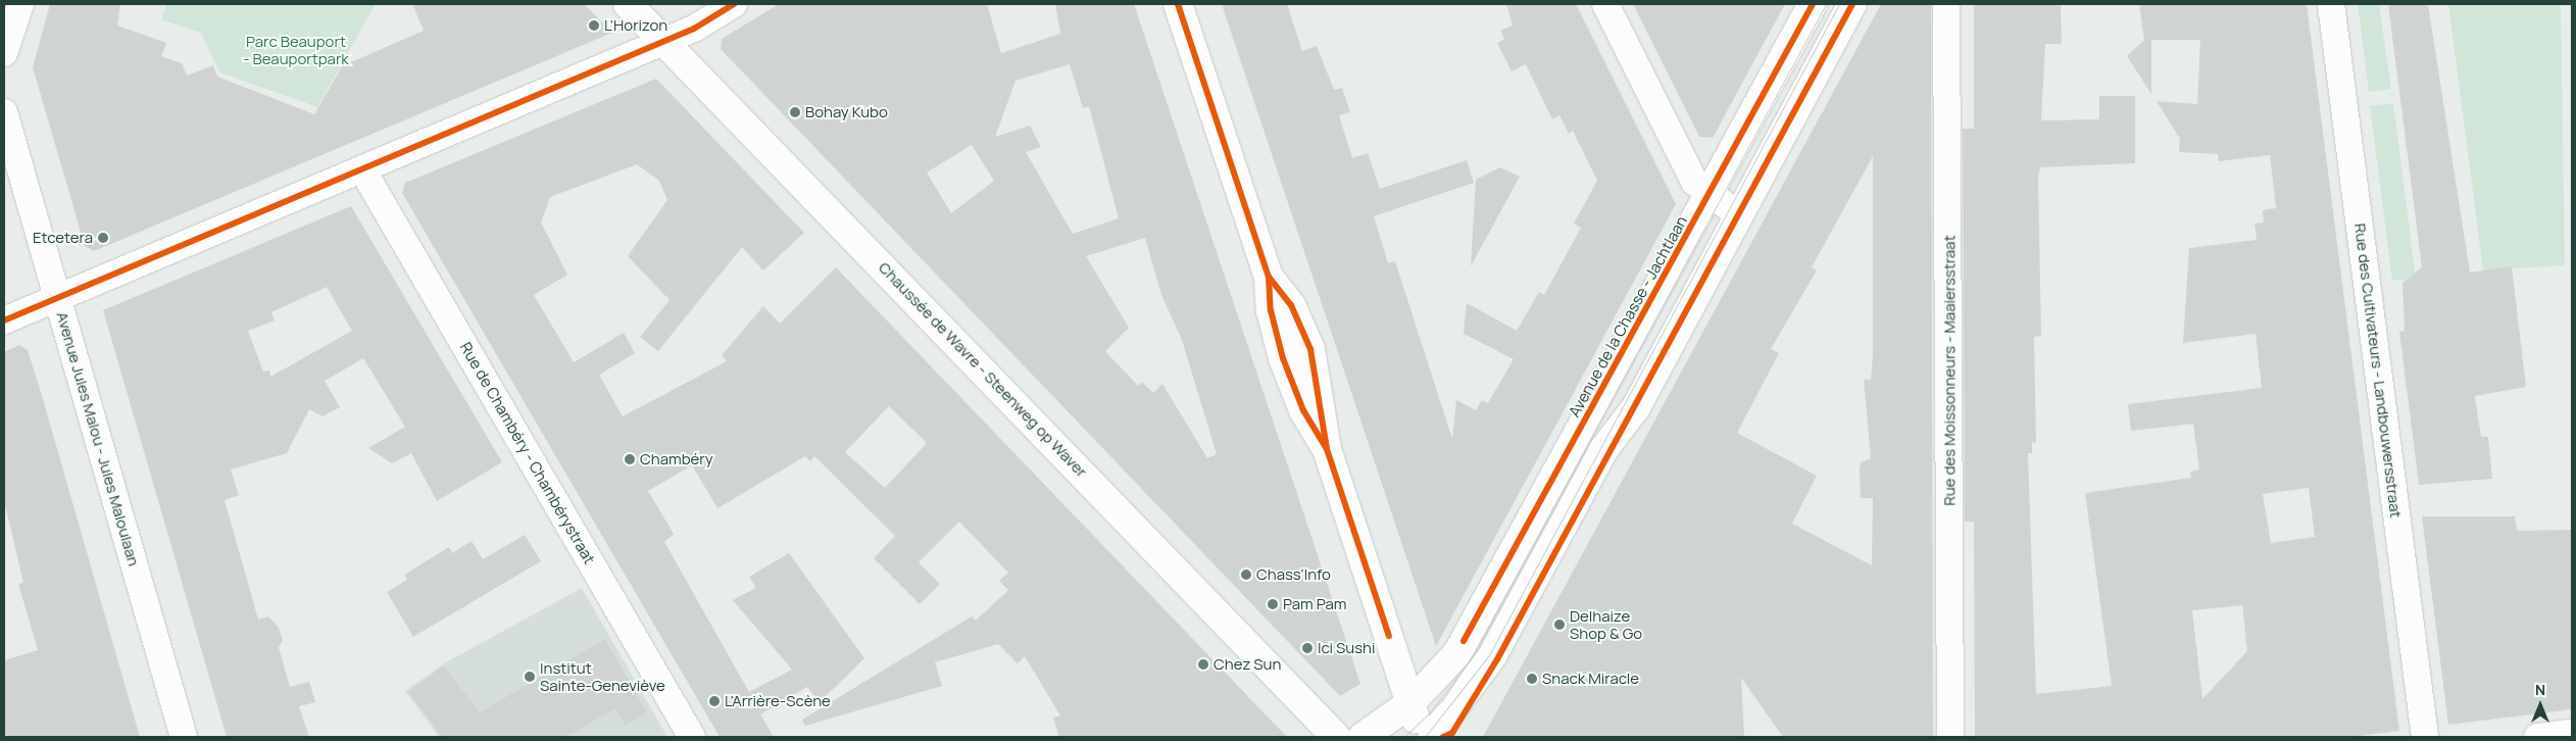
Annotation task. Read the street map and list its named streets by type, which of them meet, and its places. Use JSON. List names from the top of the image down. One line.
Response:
{"streets":{"street":["Avenue de la Chasse - Jachtlaan","Chaussée de Wavre - Steenweg op Waver","Rue des Moissonneurs - Maaiersstraat","Rue des Cultivateurs - Landbouwersstraat","Avenue Jules Malou - Jules Maloulaan","Rue de Chambéry - Chambérystraat"]},"parks":["Parc Beauport - Beauportpark"],"places":["L'Horizon","Bohay Kubo","Etcetera","Chambéry","Chass'Info","Pam Pam","Delhaize Shop & Go","Ici Sushi","Chez Sun","Institut Sainte-Geneviève","Snack Miracle","L'Arrière-Scène"],"north":"top"}
